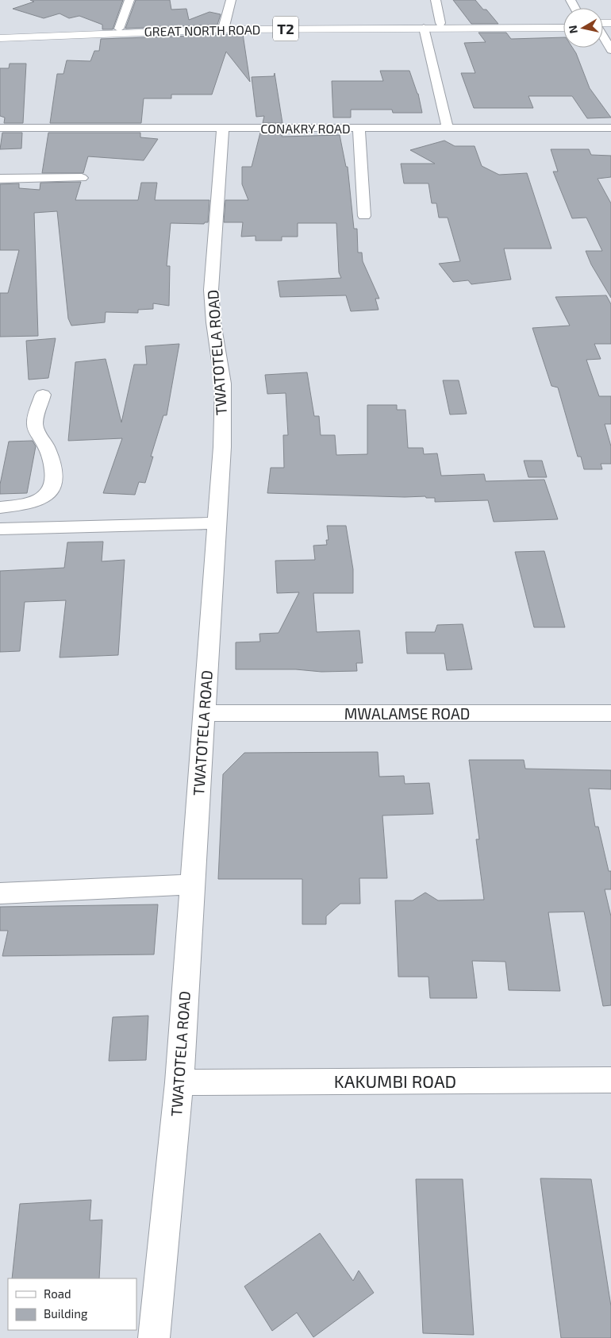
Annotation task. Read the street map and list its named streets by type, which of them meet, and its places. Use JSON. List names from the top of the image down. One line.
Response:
{"streets":{"main road":["T2","GREAT NORTH ROAD"],"street":["CONAKRY ROAD","TWATOTELA ROAD","MWALAMSE ROAD","KAKUMBI ROAD"]},"crossings":[["CONAKRY ROAD","TWATOTELA ROAD"],["TWATOTELA ROAD","MWALAMSE ROAD"],["TWATOTELA ROAD","KAKUMBI ROAD"]],"legend":["Road","Building"],"north":"left"}
